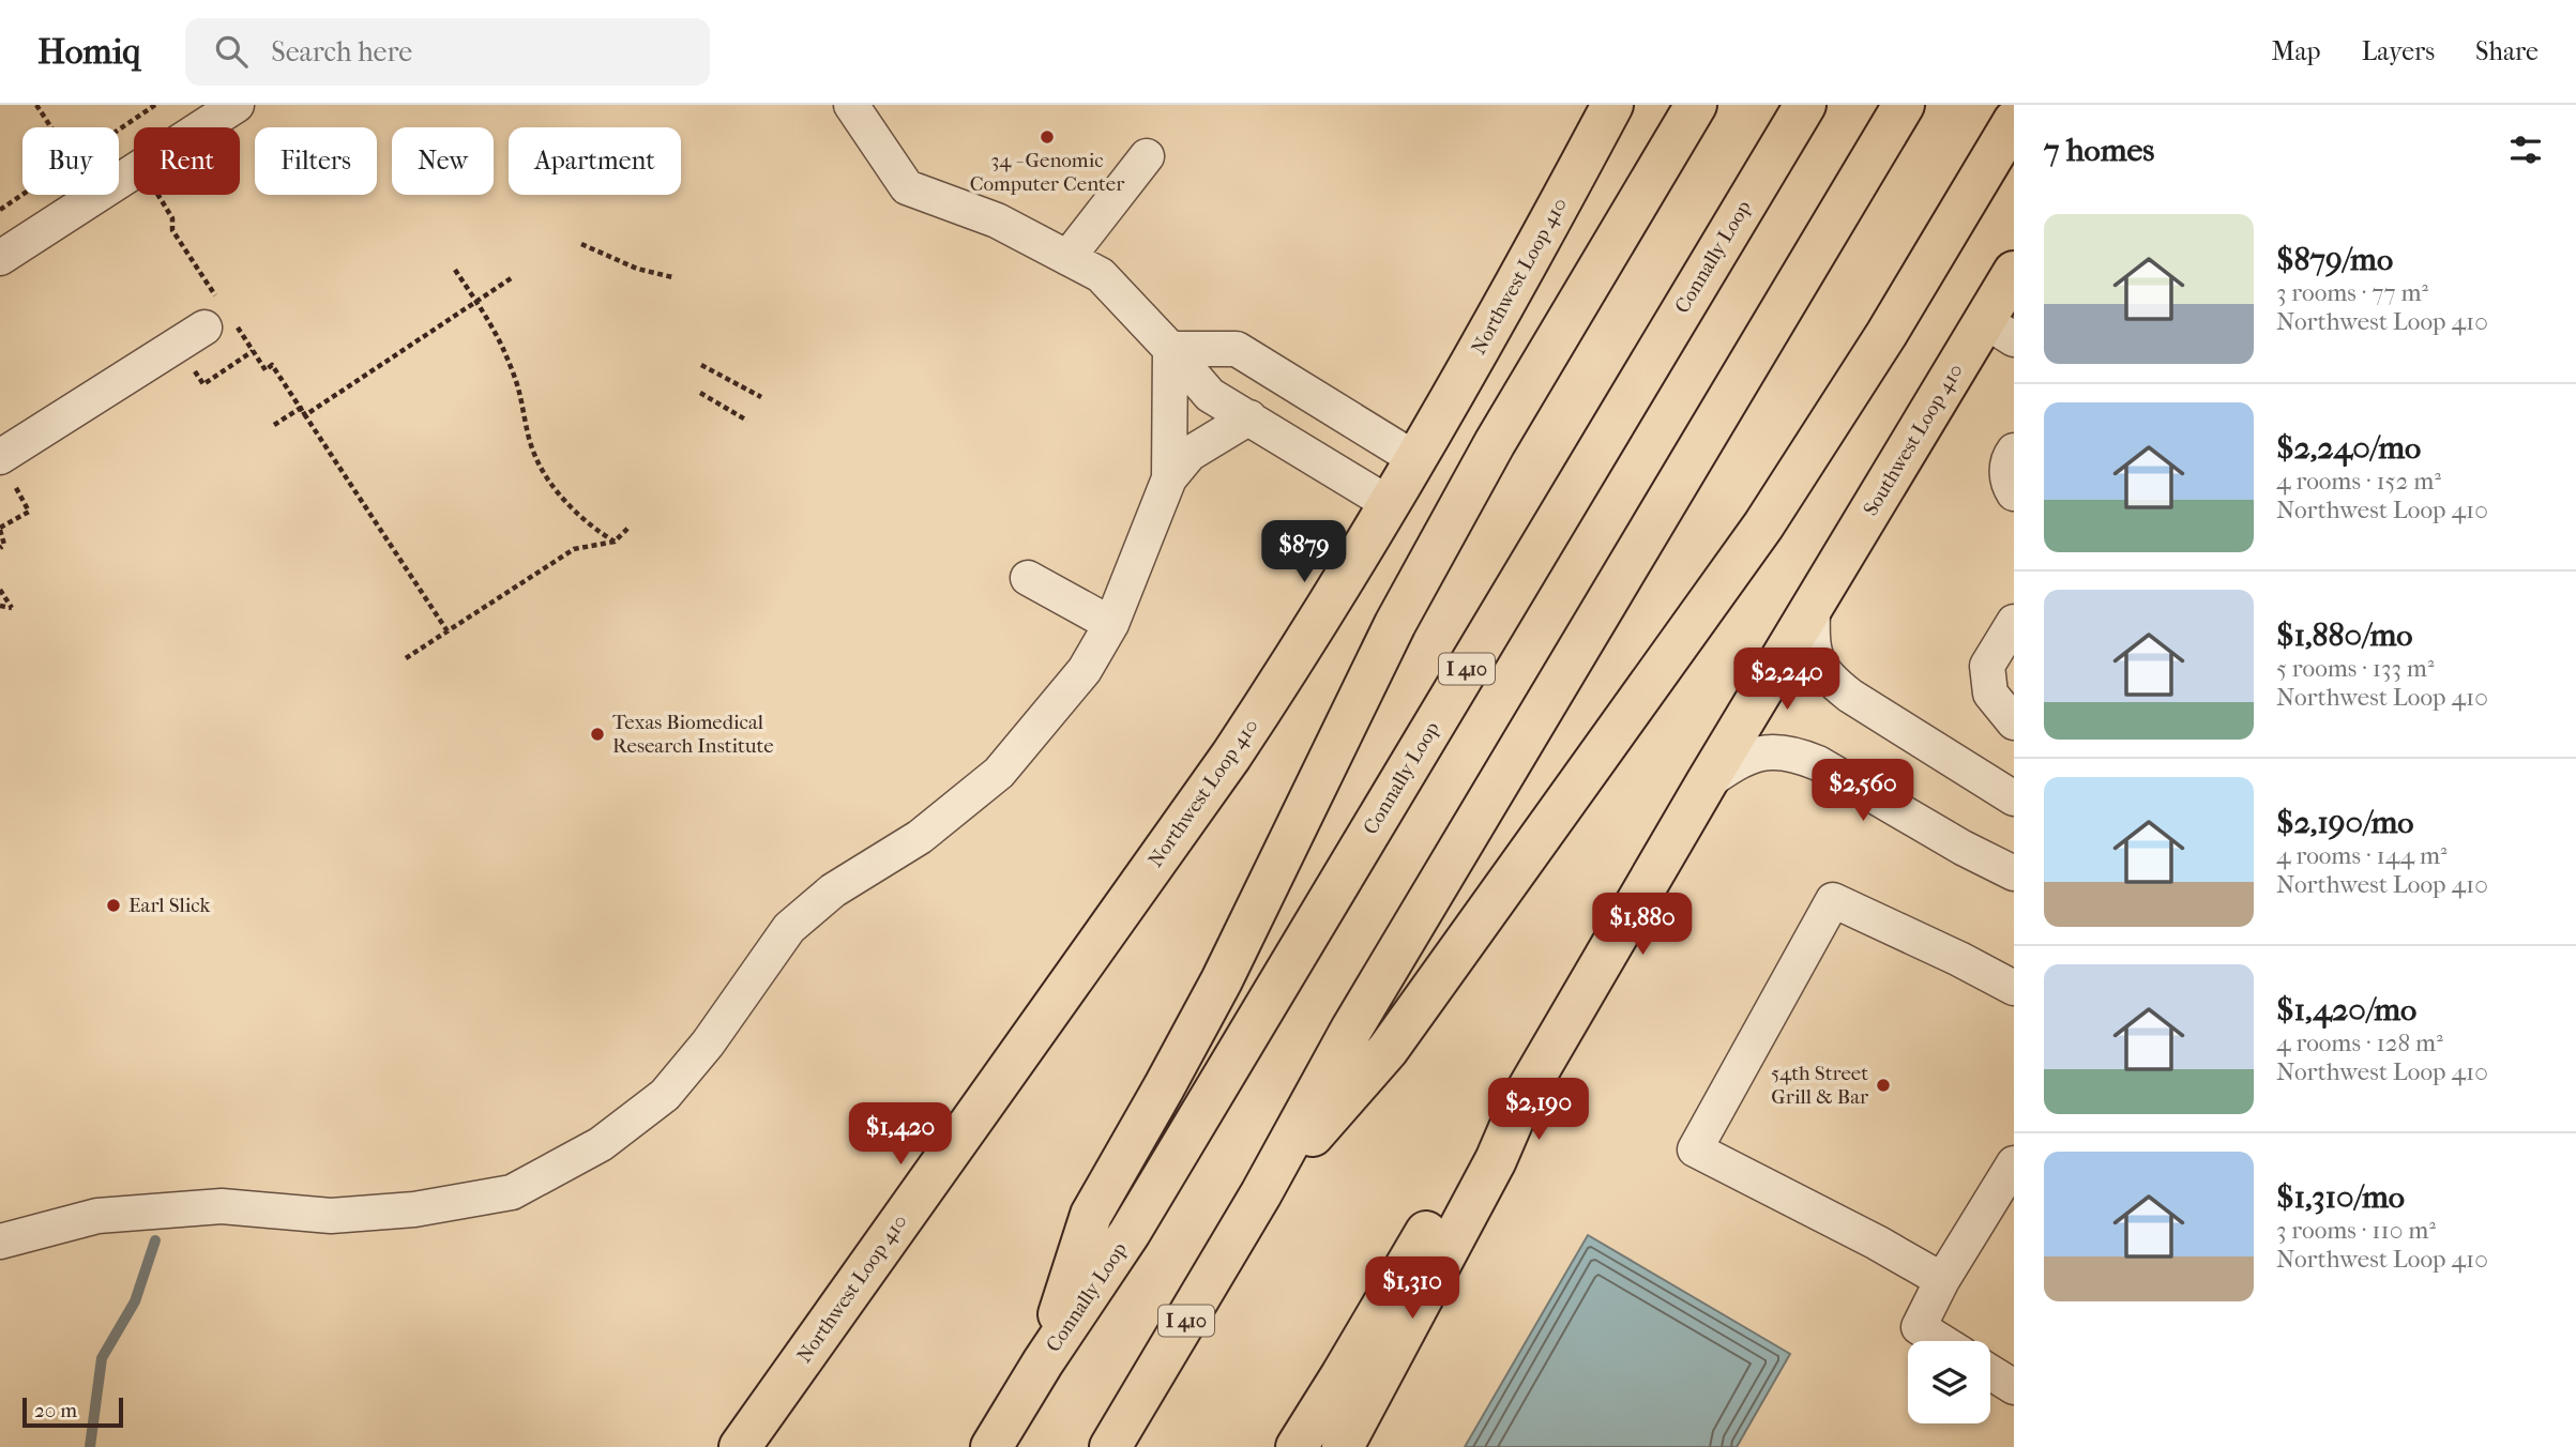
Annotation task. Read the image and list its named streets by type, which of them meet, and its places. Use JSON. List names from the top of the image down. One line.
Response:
{"streets":{"main road":["Connally Loop","Northwest Loop 410","Southwest Loop 410","I 410"]},"places":["34 - Genomic Computer Center","Texas Biomedical Research Institute","Earl Slick","54th Street Grill & Bar"],"scale_bar":"20 m","page":{"header":"Homiq","search":"Search here","nav":["Map","Layers","Share"],"heading":"7 homes","chip":["Buy","Rent","Filters","New","Apartment"],"list":[{"name":"$879/mo","note":"3 rooms · 77 m² · Northwest Loop 410"},{"name":"$2,240/mo","note":"4 rooms · 152 m² · Northwest Loop 410"},{"name":"$1,880/mo","note":"5 rooms · 133 m² · Northwest Loop 410"},{"name":"$2,190/mo","note":"4 rooms · 144 m² · Northwest Loop 410"},{"name":"$1,420/mo","note":"4 rooms · 128 m² · Northwest Loop 410"},{"name":"$1,310/mo","note":"3 rooms · 110 m² · Northwest Loop 410"}],"price":["$879","$2,240","$2,560","$1,880","$2,190","$1,420","$1,310"],"scale":"20 m"}}
